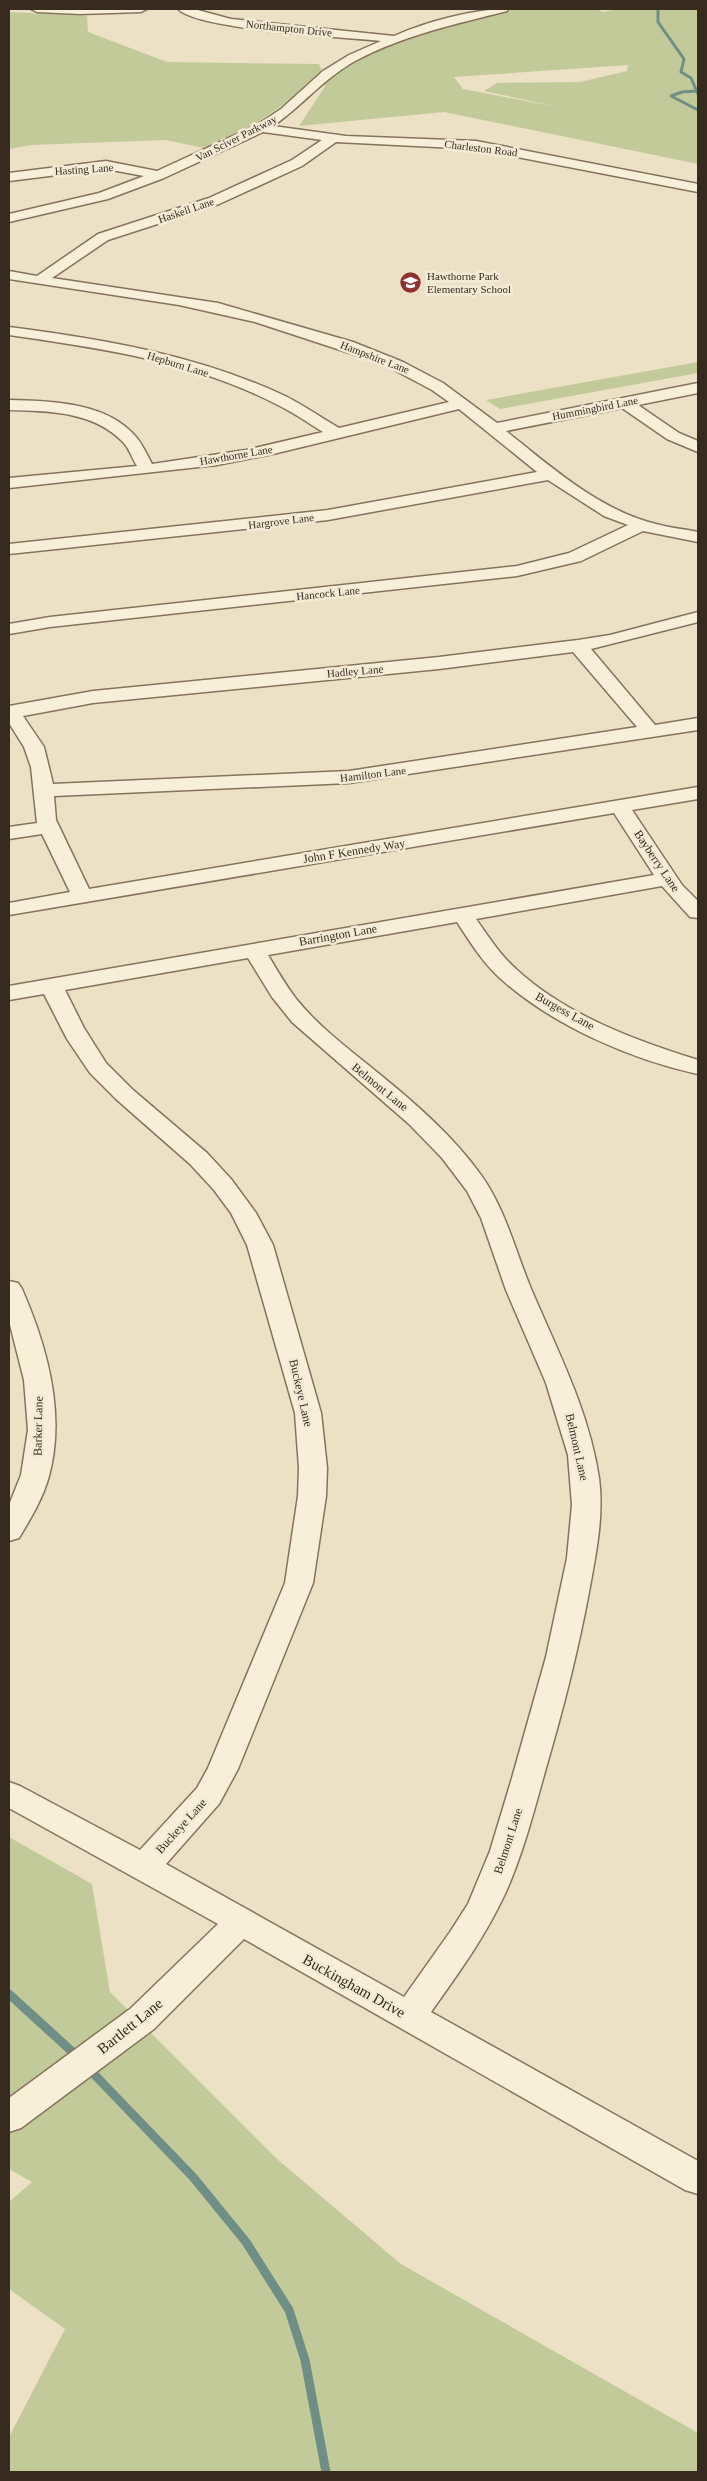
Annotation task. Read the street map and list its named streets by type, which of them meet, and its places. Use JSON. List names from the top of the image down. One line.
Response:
{"streets":{"street":["Northampton Drive","Van Sciver Parkway","Charleston Road","Hasting Lane","Haskell Lane","Hampshire Lane","Hepburn Lane","Hummingbird Lane","Hawthorne Lane","Hargrove Lane","Hancock Lane","Hadley Lane","Hamilton Lane","John F Kennedy Way","Bayberry Lane","Barrington Lane","Burgess Lane","Belmont Lane","Buckeye Lane","Barker Lane","Buckingham Drive","Bartlett Lane"]},"crossings":[["Northampton Drive","Van Sciver Parkway"],["Van Sciver Parkway","Charleston Road"],["Van Sciver Parkway","Hasting Lane"],["Charleston Road","Haskell Lane"],["Haskell Lane","Hampshire Lane"],["Hampshire Lane","Hummingbird Lane"],["Hampshire Lane","Hawthorne Lane"],["Hampshire Lane","Hargrove Lane"],["Hampshire Lane","Hancock Lane"],["Hepburn Lane","Hawthorne Lane"],["John F Kennedy Way","Bayberry Lane"],["Bayberry Lane","Barrington Lane"],["Barrington Lane","Burgess Lane"],["Barrington Lane","Belmont Lane"],["Barrington Lane","Buckeye Lane"],["Belmont Lane","Buckingham Drive"],["Buckeye Lane","Buckingham Drive"],["Buckingham Drive","Bartlett Lane"]],"places":{"school or university":["Hawthorne Park Elementary School"]}}
